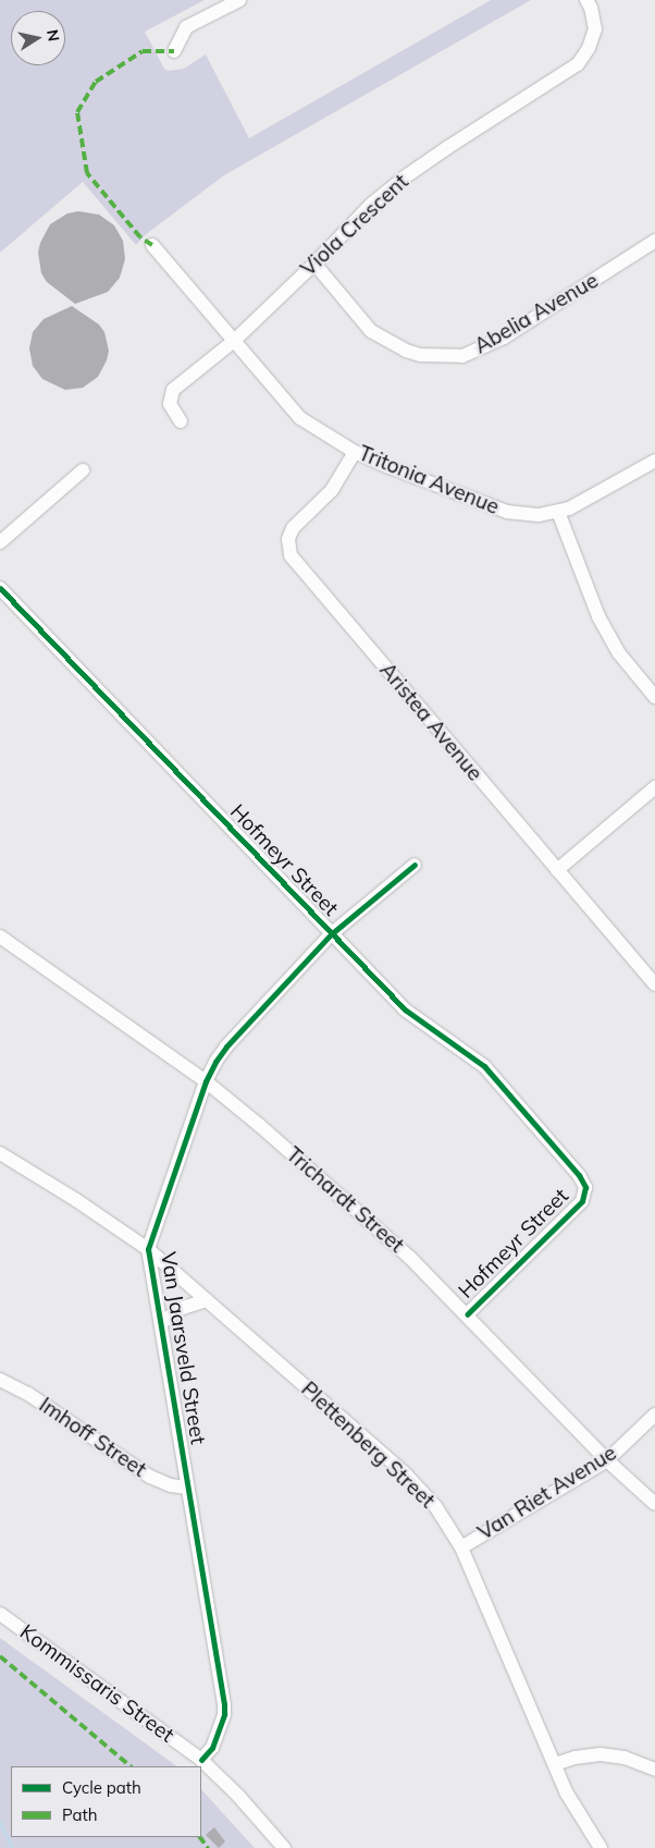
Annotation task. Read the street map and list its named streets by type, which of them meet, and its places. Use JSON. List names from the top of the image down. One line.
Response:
{"streets":{"street":["Viola Crescent","Abelia Avenue","Tritonia Avenue","Aristea Avenue","Hofmeyr Street","Trichardt Street","Van Jaarsveld Street","Imhoff Street","Plettenberg Street","Van Riet Avenue","Kommissaris Street"]},"crossings":[["Viola Crescent","Abelia Avenue"],["Viola Crescent","Tritonia Avenue"],["Tritonia Avenue","Aristea Avenue"],["Hofmeyr Street","Trichardt Street"],["Hofmeyr Street","Van Jaarsveld Street"],["Trichardt Street","Van Jaarsveld Street"],["Trichardt Street","Van Riet Avenue"],["Van Jaarsveld Street","Imhoff Street"],["Van Jaarsveld Street","Plettenberg Street"],["Van Jaarsveld Street","Kommissaris Street"],["Plettenberg Street","Van Riet Avenue"]],"legend":["Cycle path","Path"],"north":"right"}
